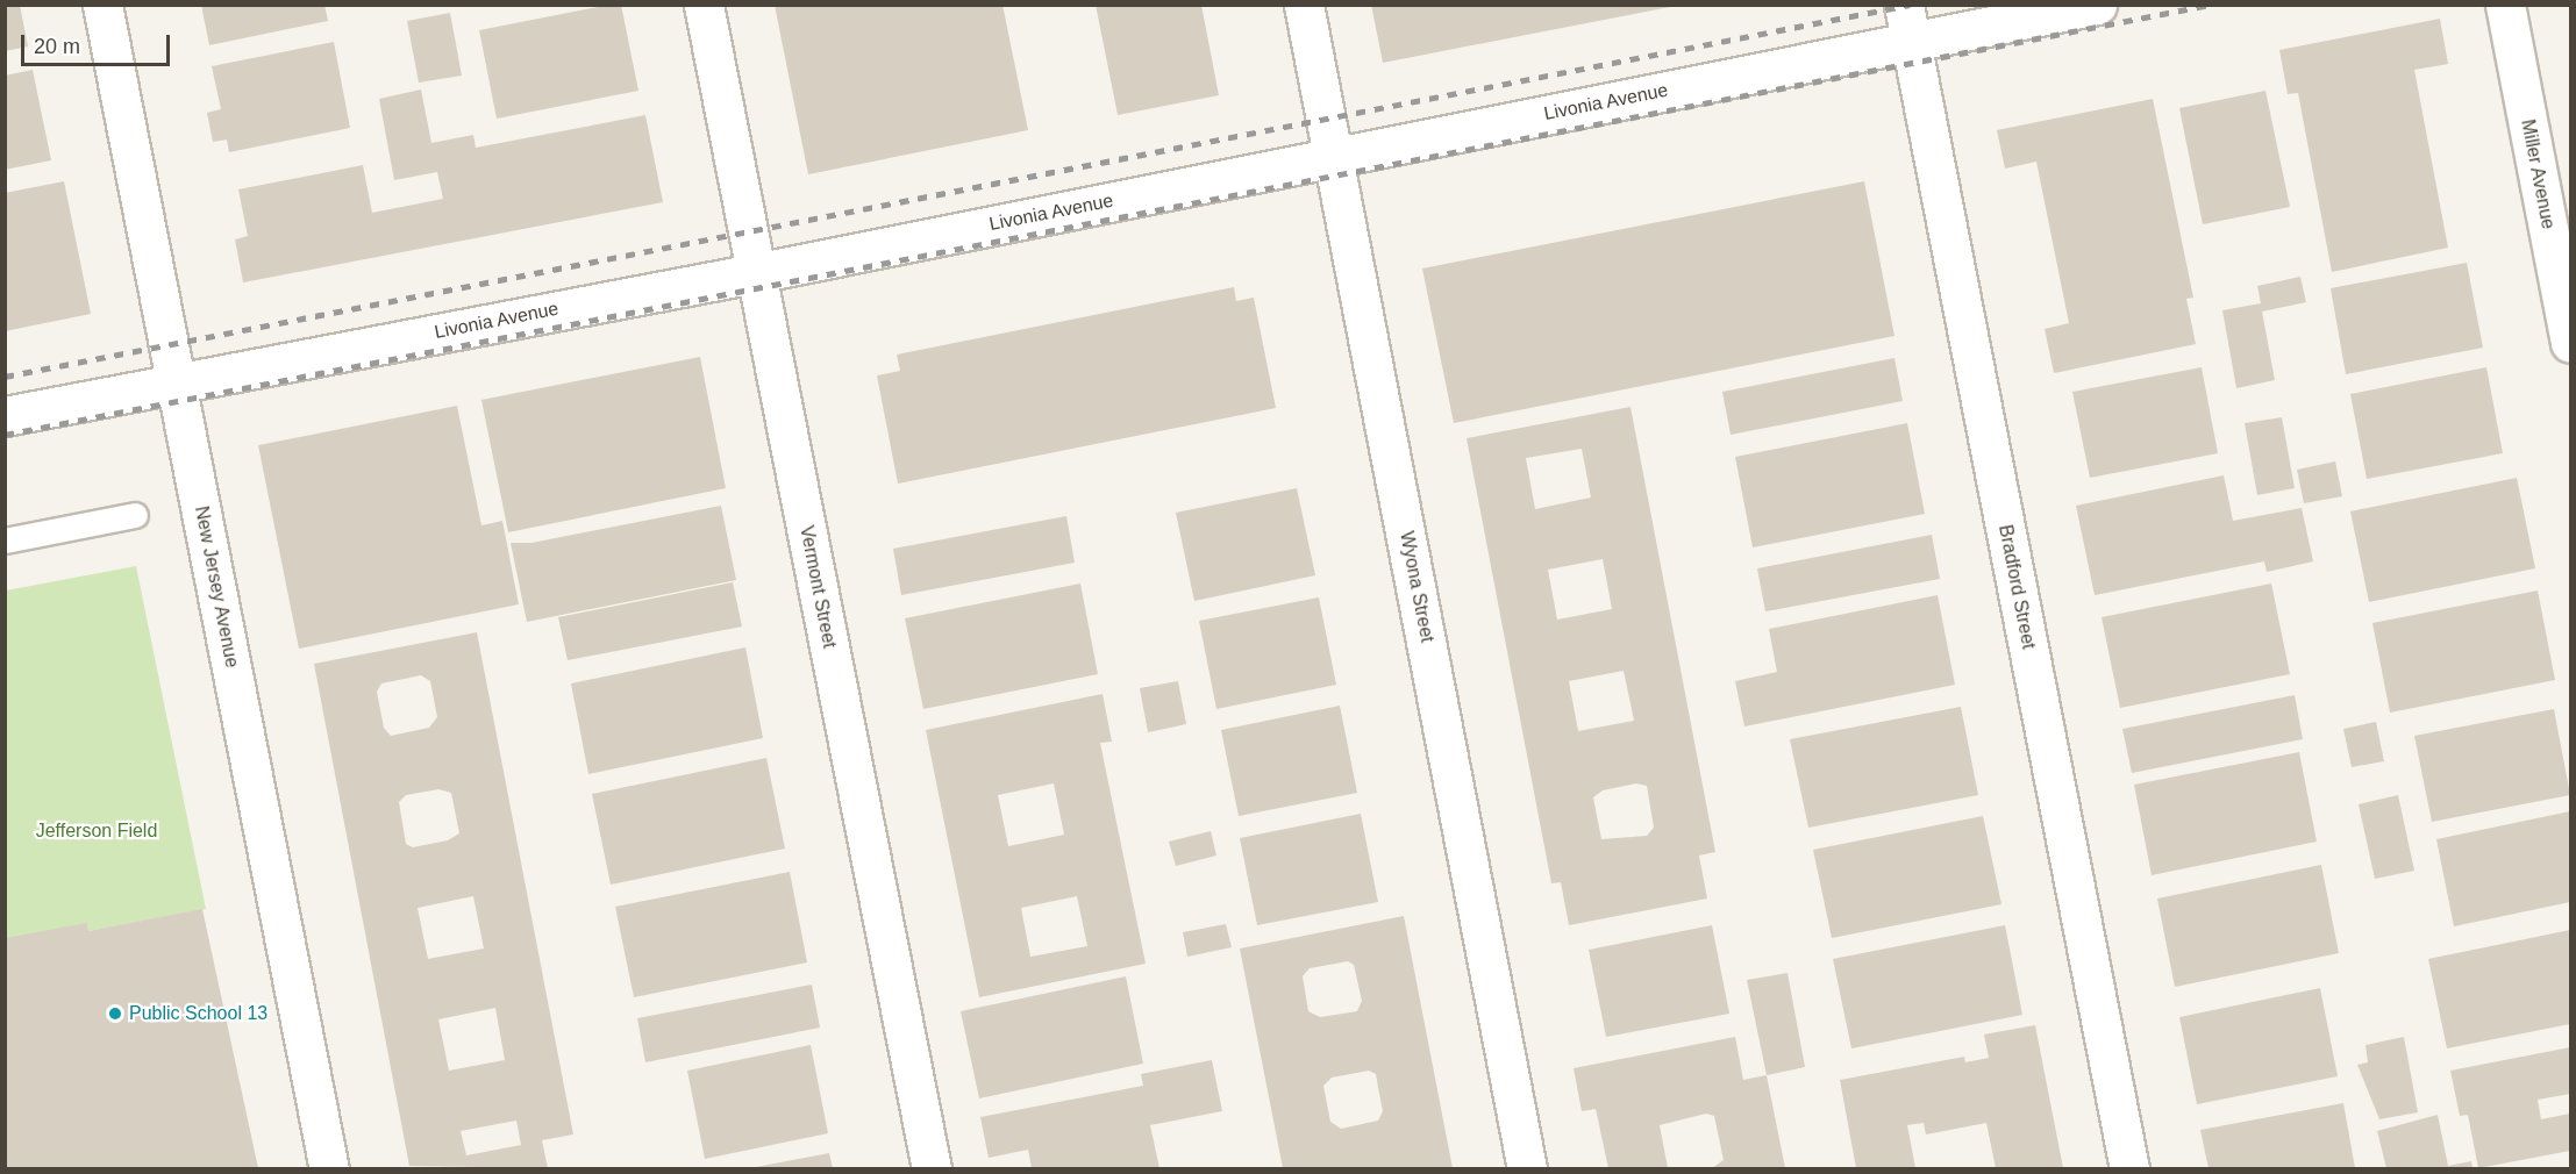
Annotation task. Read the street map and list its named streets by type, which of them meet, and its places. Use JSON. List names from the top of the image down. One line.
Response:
{"streets":{"street":["Livonia Avenue","Miller Avenue","New Jersey Avenue","Vermont Street","Wyona Street","Bradford Street"]},"crossings":[["Livonia Avenue","New Jersey Avenue"],["Livonia Avenue","Vermont Street"],["Livonia Avenue","Wyona Street"],["Livonia Avenue","Bradford Street"]],"parks":["Jefferson Field"],"places":["Public School 13"],"scale_bar":"20 m"}
